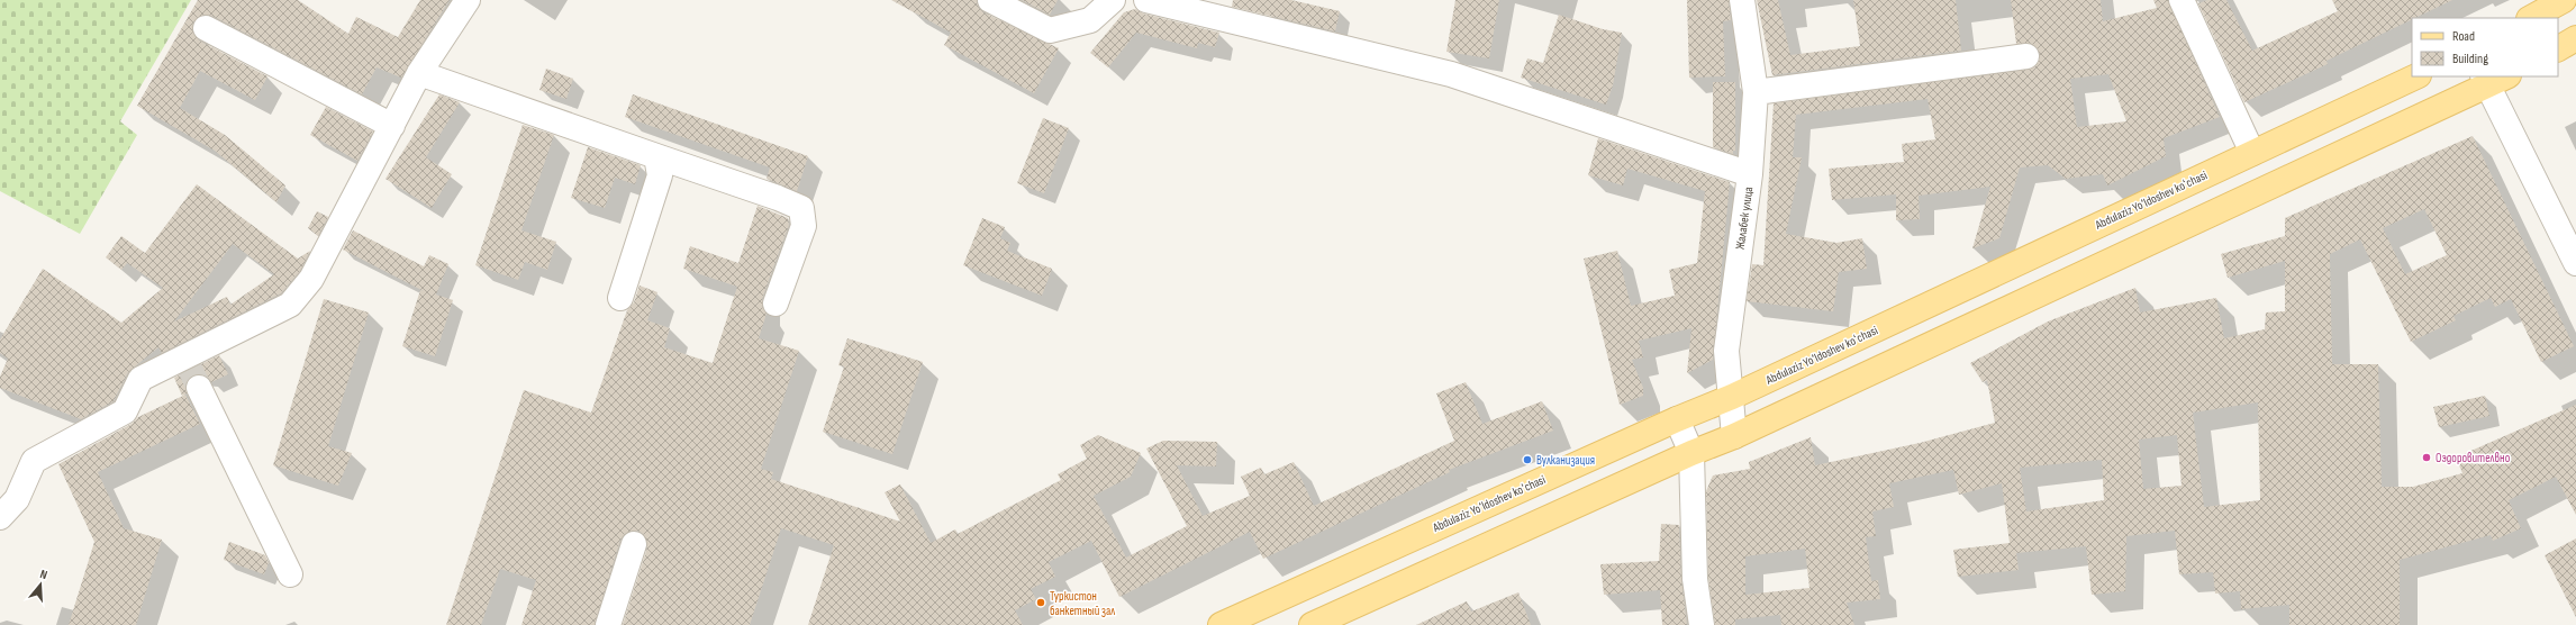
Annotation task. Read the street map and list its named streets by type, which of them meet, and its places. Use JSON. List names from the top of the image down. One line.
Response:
{"streets":{"main road":["Abdulaziz Yoʻldoshev koʻchasi"],"street":["Жалабек улица"]},"crossings":[["Abdulaziz Yoʻldoshev koʻchasi","Жалабек улица"]],"places":["Оэдоровителвно","Вулканизация","Туркистон банкетный зал"],"legend":["Road","Building"],"north":"top"}
